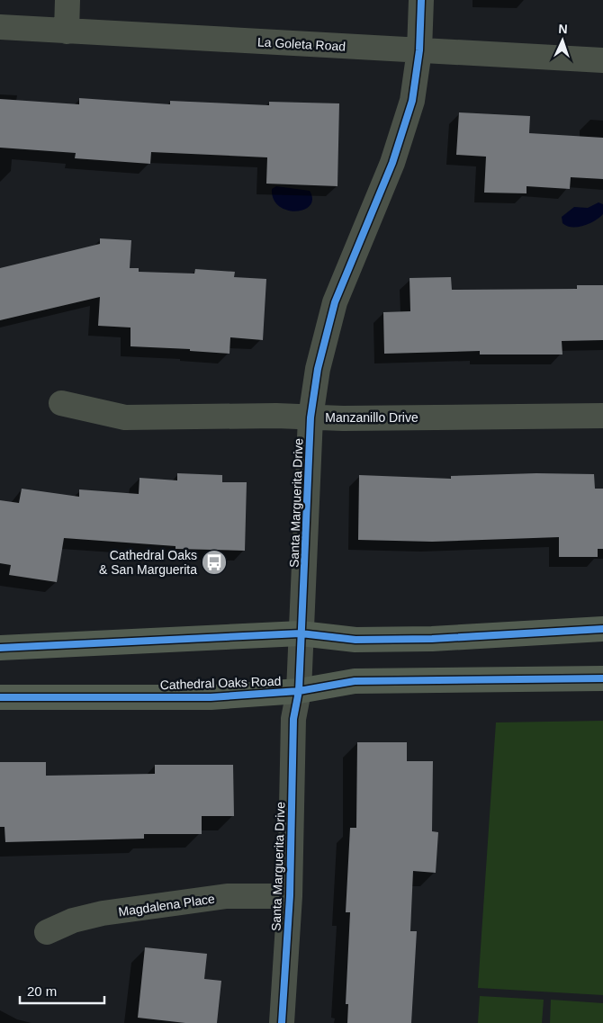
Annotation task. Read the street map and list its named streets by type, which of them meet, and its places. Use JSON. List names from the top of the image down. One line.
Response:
{"streets":{"main road":["Cathedral Oaks Road"],"street":["La Goleta Road","Manzanillo Drive","Santa Marguerita Drive","Magdalena Place"]},"crossings":[["La Goleta Road","Santa Marguerita Drive"],["Manzanillo Drive","Santa Marguerita Drive"],["Santa Marguerita Drive","Cathedral Oaks Road"],["Santa Marguerita Drive","Magdalena Place"]],"places":{"bus stop":["Cathedral Oaks & San Marguerita"]},"scale_bar":"20 m","north":"top"}
